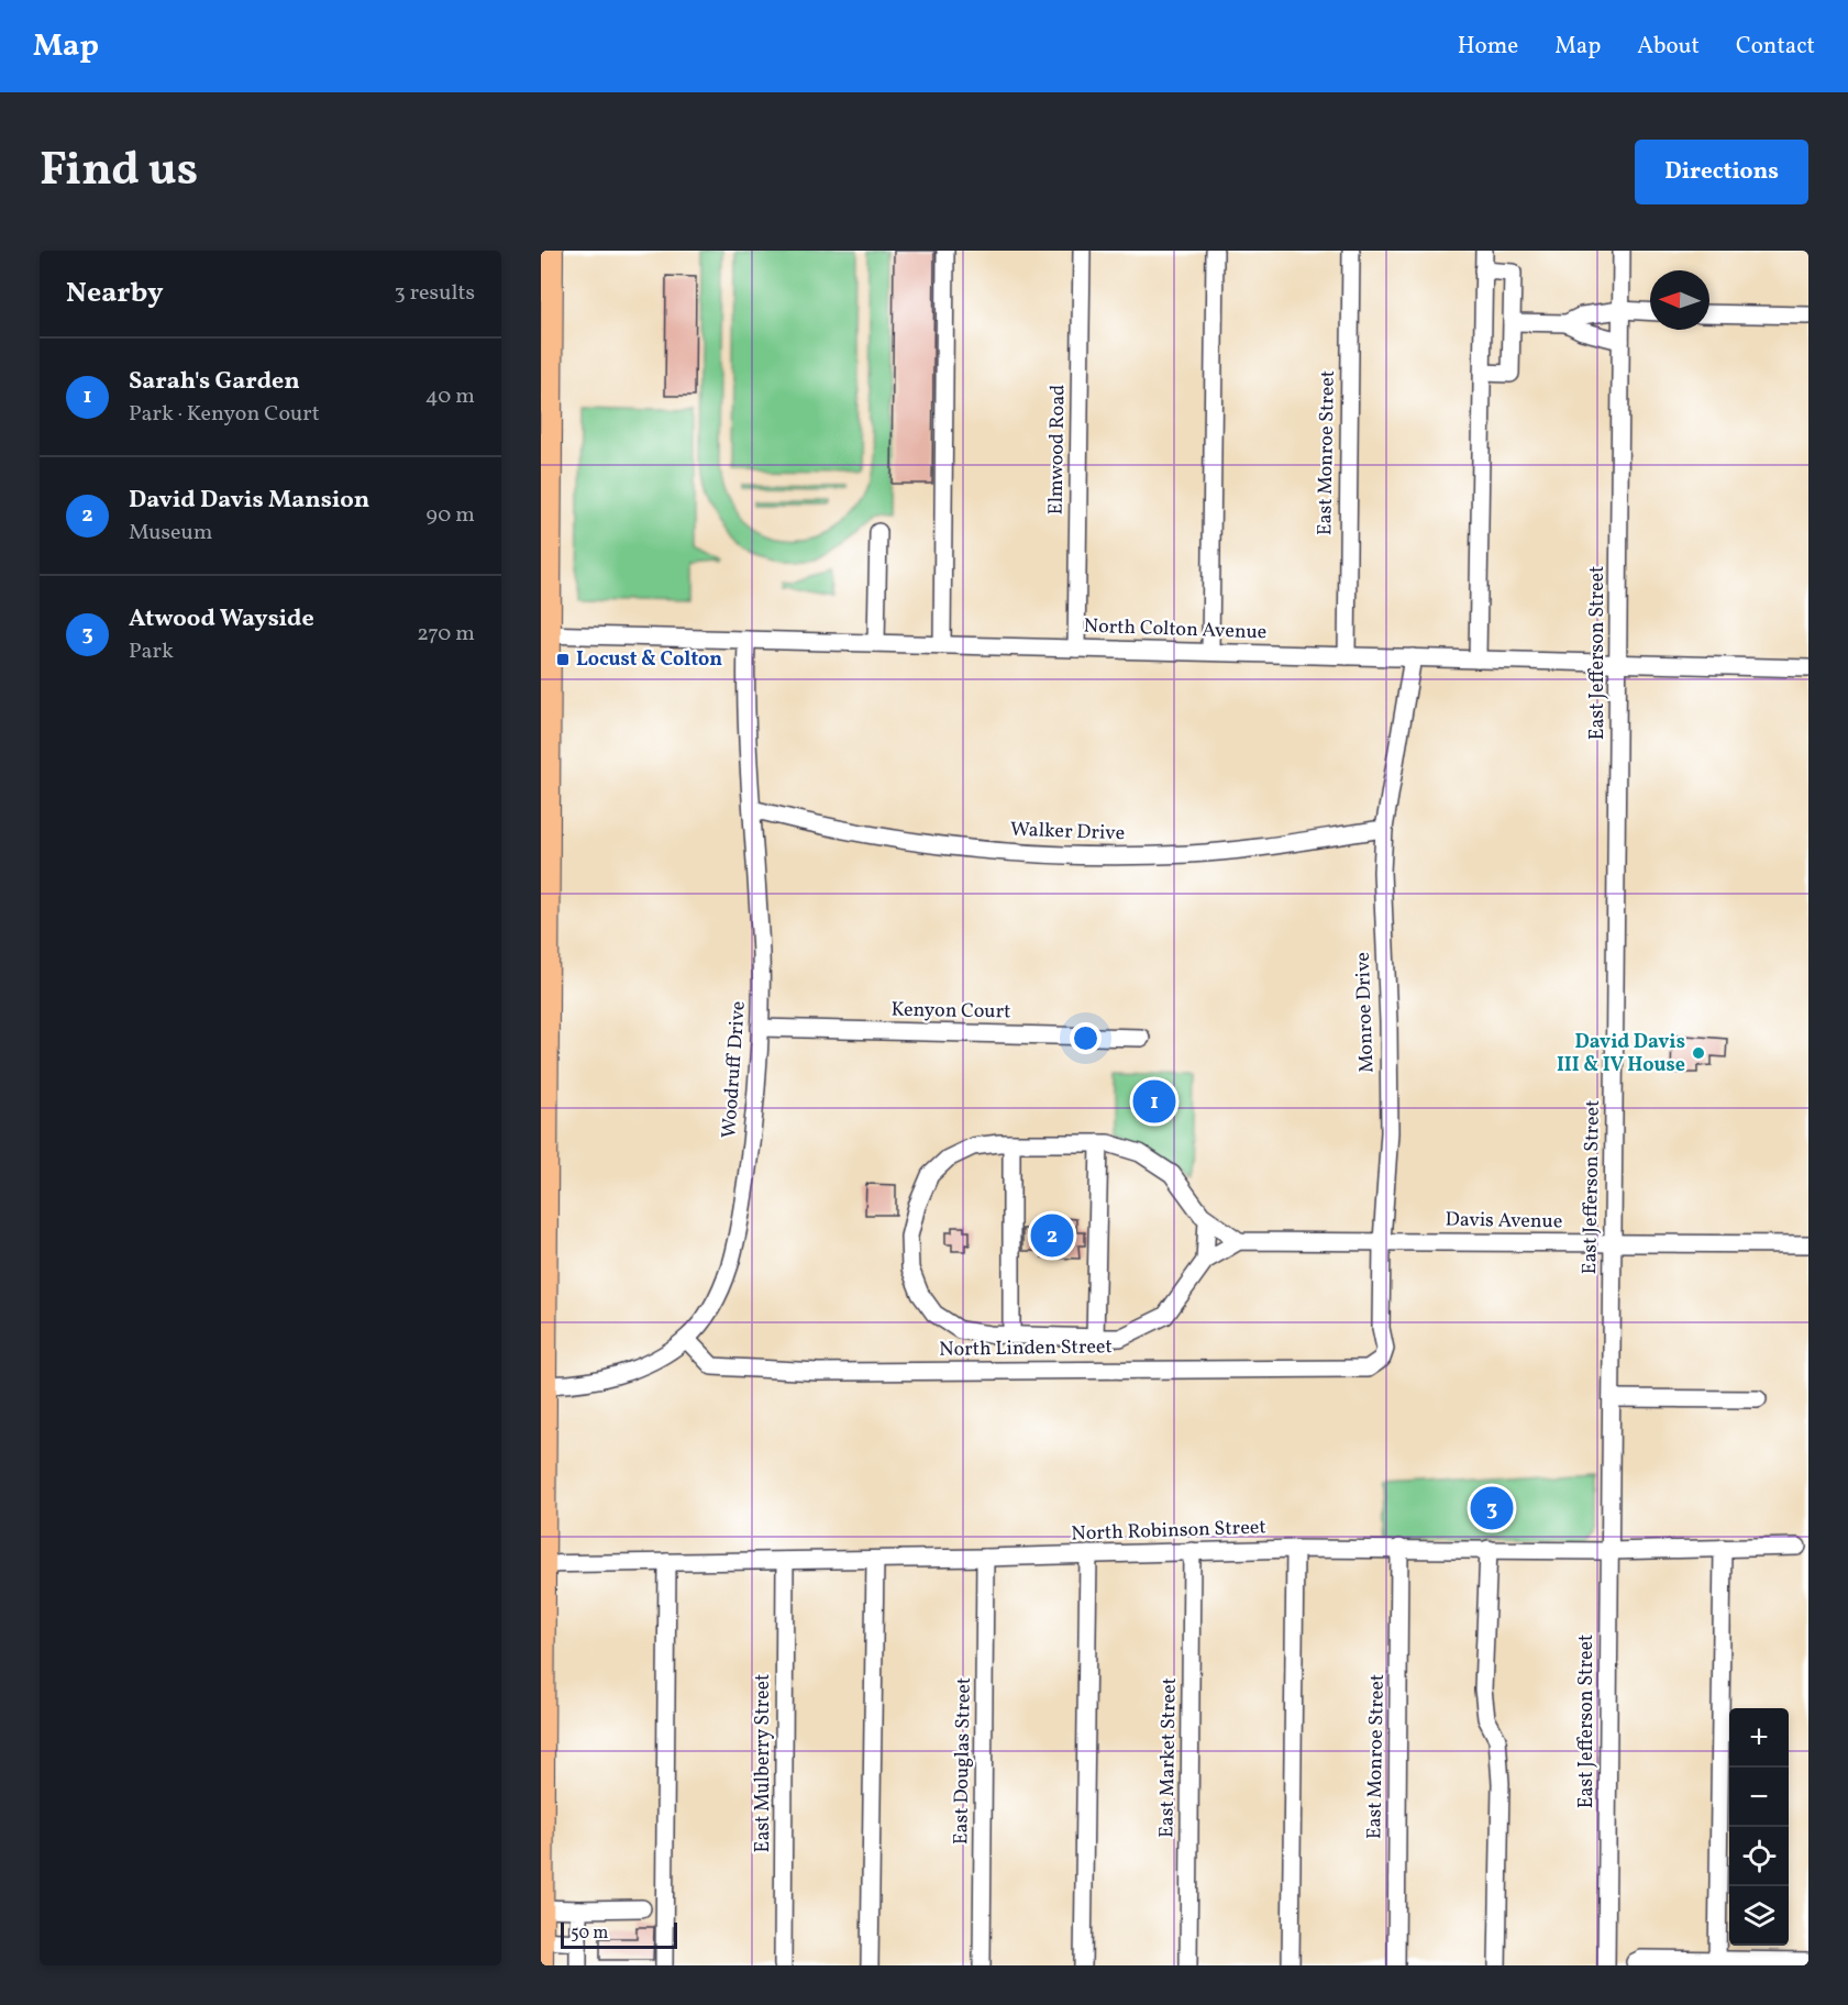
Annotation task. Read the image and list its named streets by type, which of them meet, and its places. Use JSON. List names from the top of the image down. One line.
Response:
{"streets":{"street":["Elmwood Road","East Monroe Street","North Colton Avenue","East Jefferson Street","Walker Drive","Kenyon Court","Monroe Drive","Woodruff Drive","Davis Avenue","North Linden Street","North Robinson Street","East Market Street","East Douglas Street","East Mulberry Street"]},"crossings":[["Elmwood Road","North Colton Avenue"],["East Monroe Street","North Colton Avenue"],["East Monroe Street","North Robinson Street"],["North Colton Avenue","East Jefferson Street"],["North Colton Avenue","Monroe Drive"],["North Colton Avenue","Woodruff Drive"],["East Jefferson Street","Davis Avenue"],["East Jefferson Street","North Robinson Street"],["Walker Drive","Monroe Drive"],["Walker Drive","Woodruff Drive"],["Kenyon Court","Woodruff Drive"],["Monroe Drive","Davis Avenue"],["Monroe Drive","North Linden Street"],["Woodruff Drive","North Linden Street"],["North Robinson Street","East Market Street"],["North Robinson Street","East Douglas Street"],["North Robinson Street","East Mulberry Street"]],"places":{"transit":["Locust & Colton"],"other":["David Davis III & IV House"]},"scale_bar":"50 m","north":"left","page":{"header":"Map","nav":["Home","Map","About","Contact"],"title":"Find us","buttons":"Directions","heading":["Nearby","3 results"],"list":[{"mark":"1","name":"Sarah's Garden","note":"Park · Kenyon Court","value":"40 m"},{"mark":"2","name":"David Davis Mansion","note":"Museum","value":"90 m"},{"mark":"3","name":"Atwood Wayside","note":"Park","value":"270 m"}],"pins":["1","2","3"],"map_buttons":["+","−"],"scale":"50 m"}}
